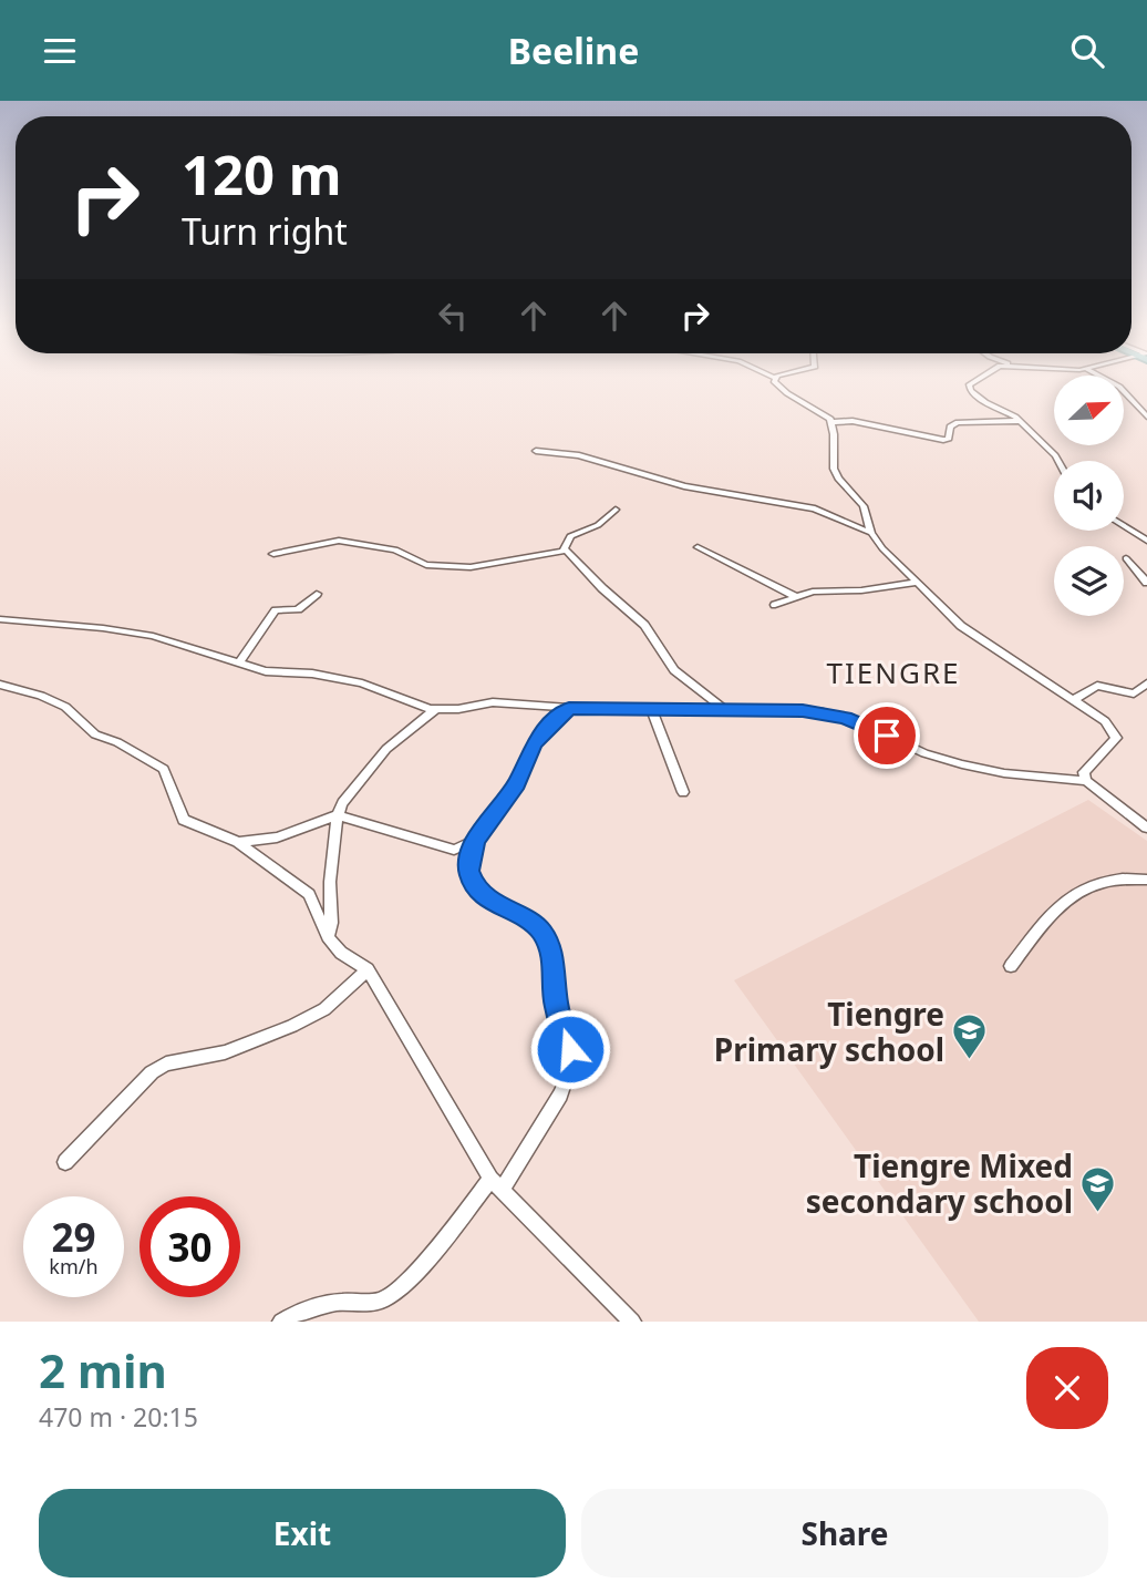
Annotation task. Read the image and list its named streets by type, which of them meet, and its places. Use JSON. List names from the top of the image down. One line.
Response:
{"districts":["TIENGRE"],"places":{"school or university":["Tiengre Primary school","Tiengre Mixed secondary school"]},"north":"top right","page":{"header":"Beeline","turn":["120 m","Turn right"],"speed":"29 km/h","limit":"30","heading":["2 min","470 m · 20:15"],"buttons":["Exit","Share"]}}
